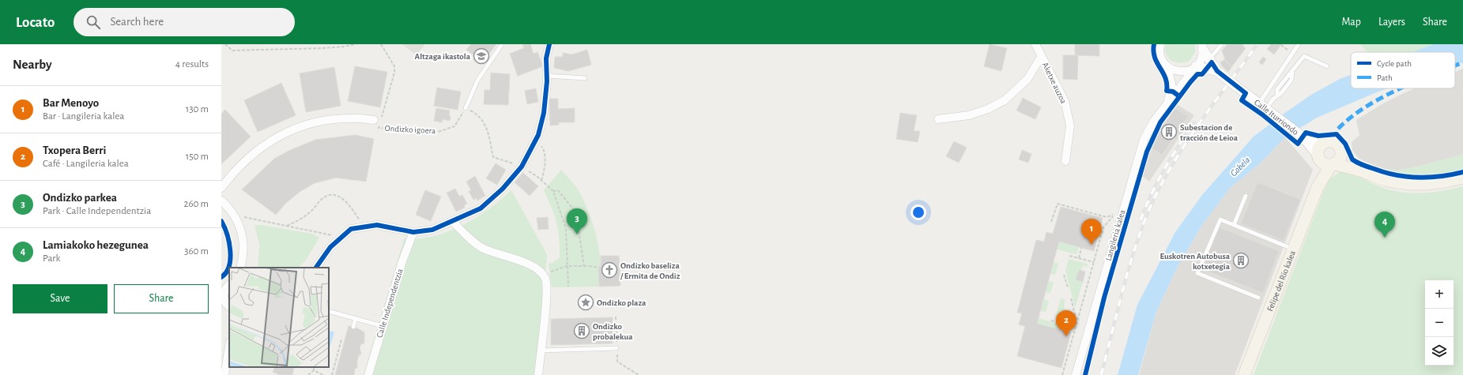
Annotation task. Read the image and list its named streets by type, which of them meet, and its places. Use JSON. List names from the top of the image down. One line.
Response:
{"streets":{"main road":["Felipe del Río kalea"],"street":["Aketxe auzoa","Calle Iturriondo","Langileria kalea","Calle Independentzia"],"path":["Ondizko igoera"]},"crossings":[["Calle Iturriondo","Langileria kalea"],["Calle Iturriondo","Felipe del Río kalea"]],"water":["Gobela"],"places":{"school or university":["Altzaga ikastola"],"building":["Subestacion de tracción de Leioa","Euskotren Autobusa kotxetegia","Ondizko probalekua"],"church":["Ondizko baseliza / Ermita de Ondiz"],"place":["Ondizko plaza"]},"legend":["Cycle path","Path"],"page":{"header":"Locato","search":"Search here","nav":["Map","Layers","Share"],"heading":["Nearby","4 results"],"list":[{"mark":"1","name":"Bar Menoyo","note":"Bar · Langileria kalea","value":"130 m"},{"mark":"2","name":"Txopera Berri","note":"Café · Langileria kalea","value":"150 m"},{"mark":"3","name":"Ondizko parkea","note":"Park · Calle Independentzia","value":"260 m"},{"mark":"4","name":"Lamiakoko hezegunea","note":"Park","value":"360 m"}],"pins":["3","4","1","2"],"buttons":["Save","Share"],"map_buttons":["+","−"]}}
